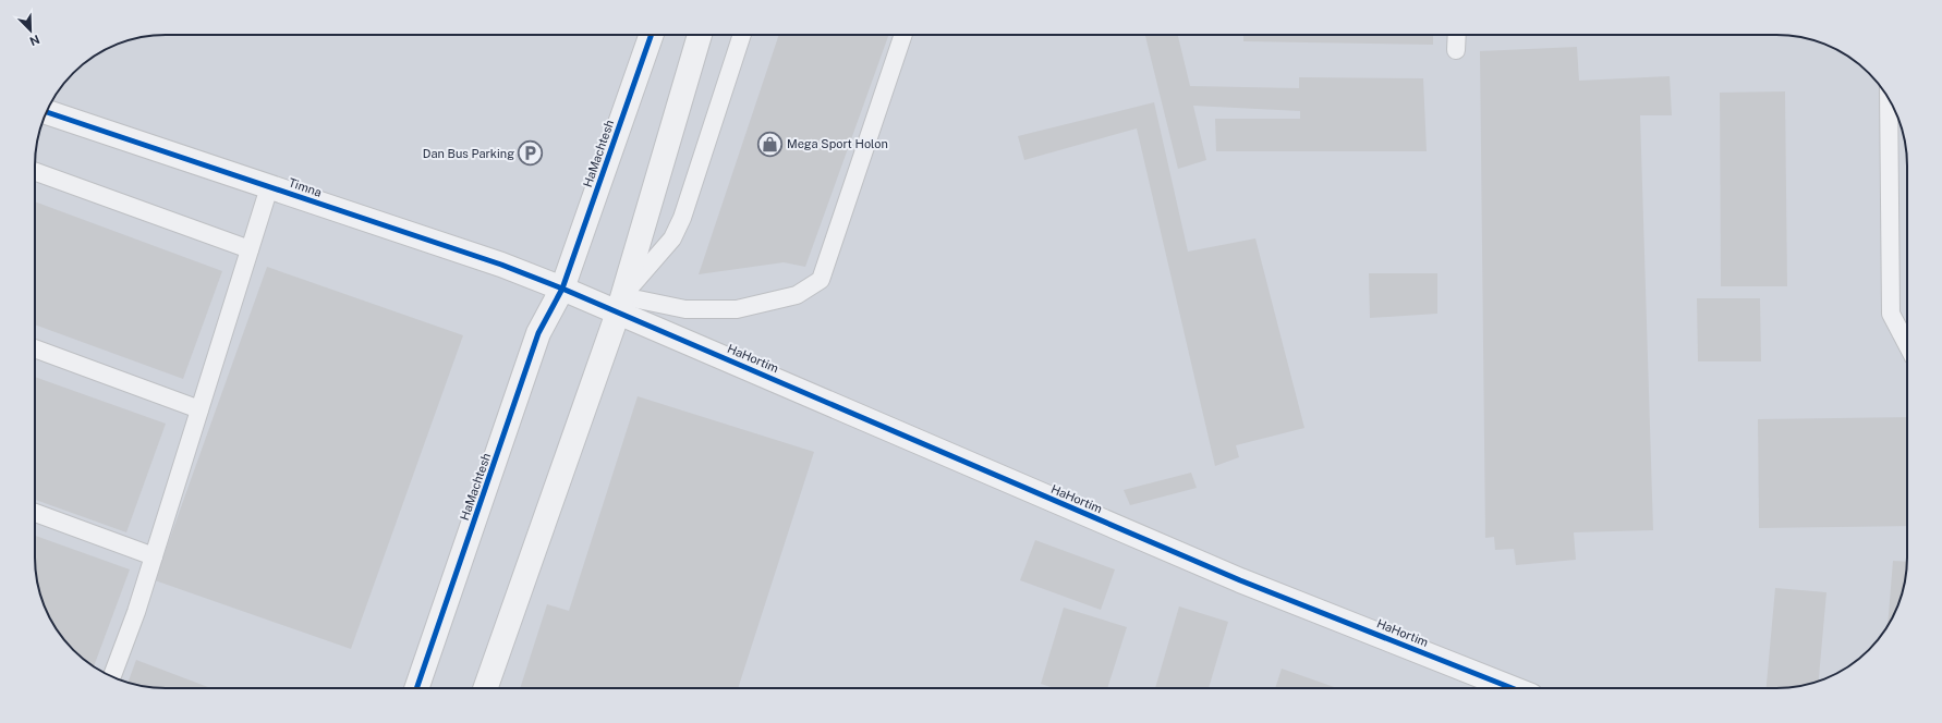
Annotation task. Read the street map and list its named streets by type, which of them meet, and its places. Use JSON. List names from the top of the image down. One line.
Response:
{"streets":{"street":["HaMachtesh","Timna","HaHortim"]},"crossings":[["HaMachtesh","Timna"]],"places":{"shop":["Mega Sport Holon"],"parking":["Dan Bus Parking"]},"north":"bottom right"}
